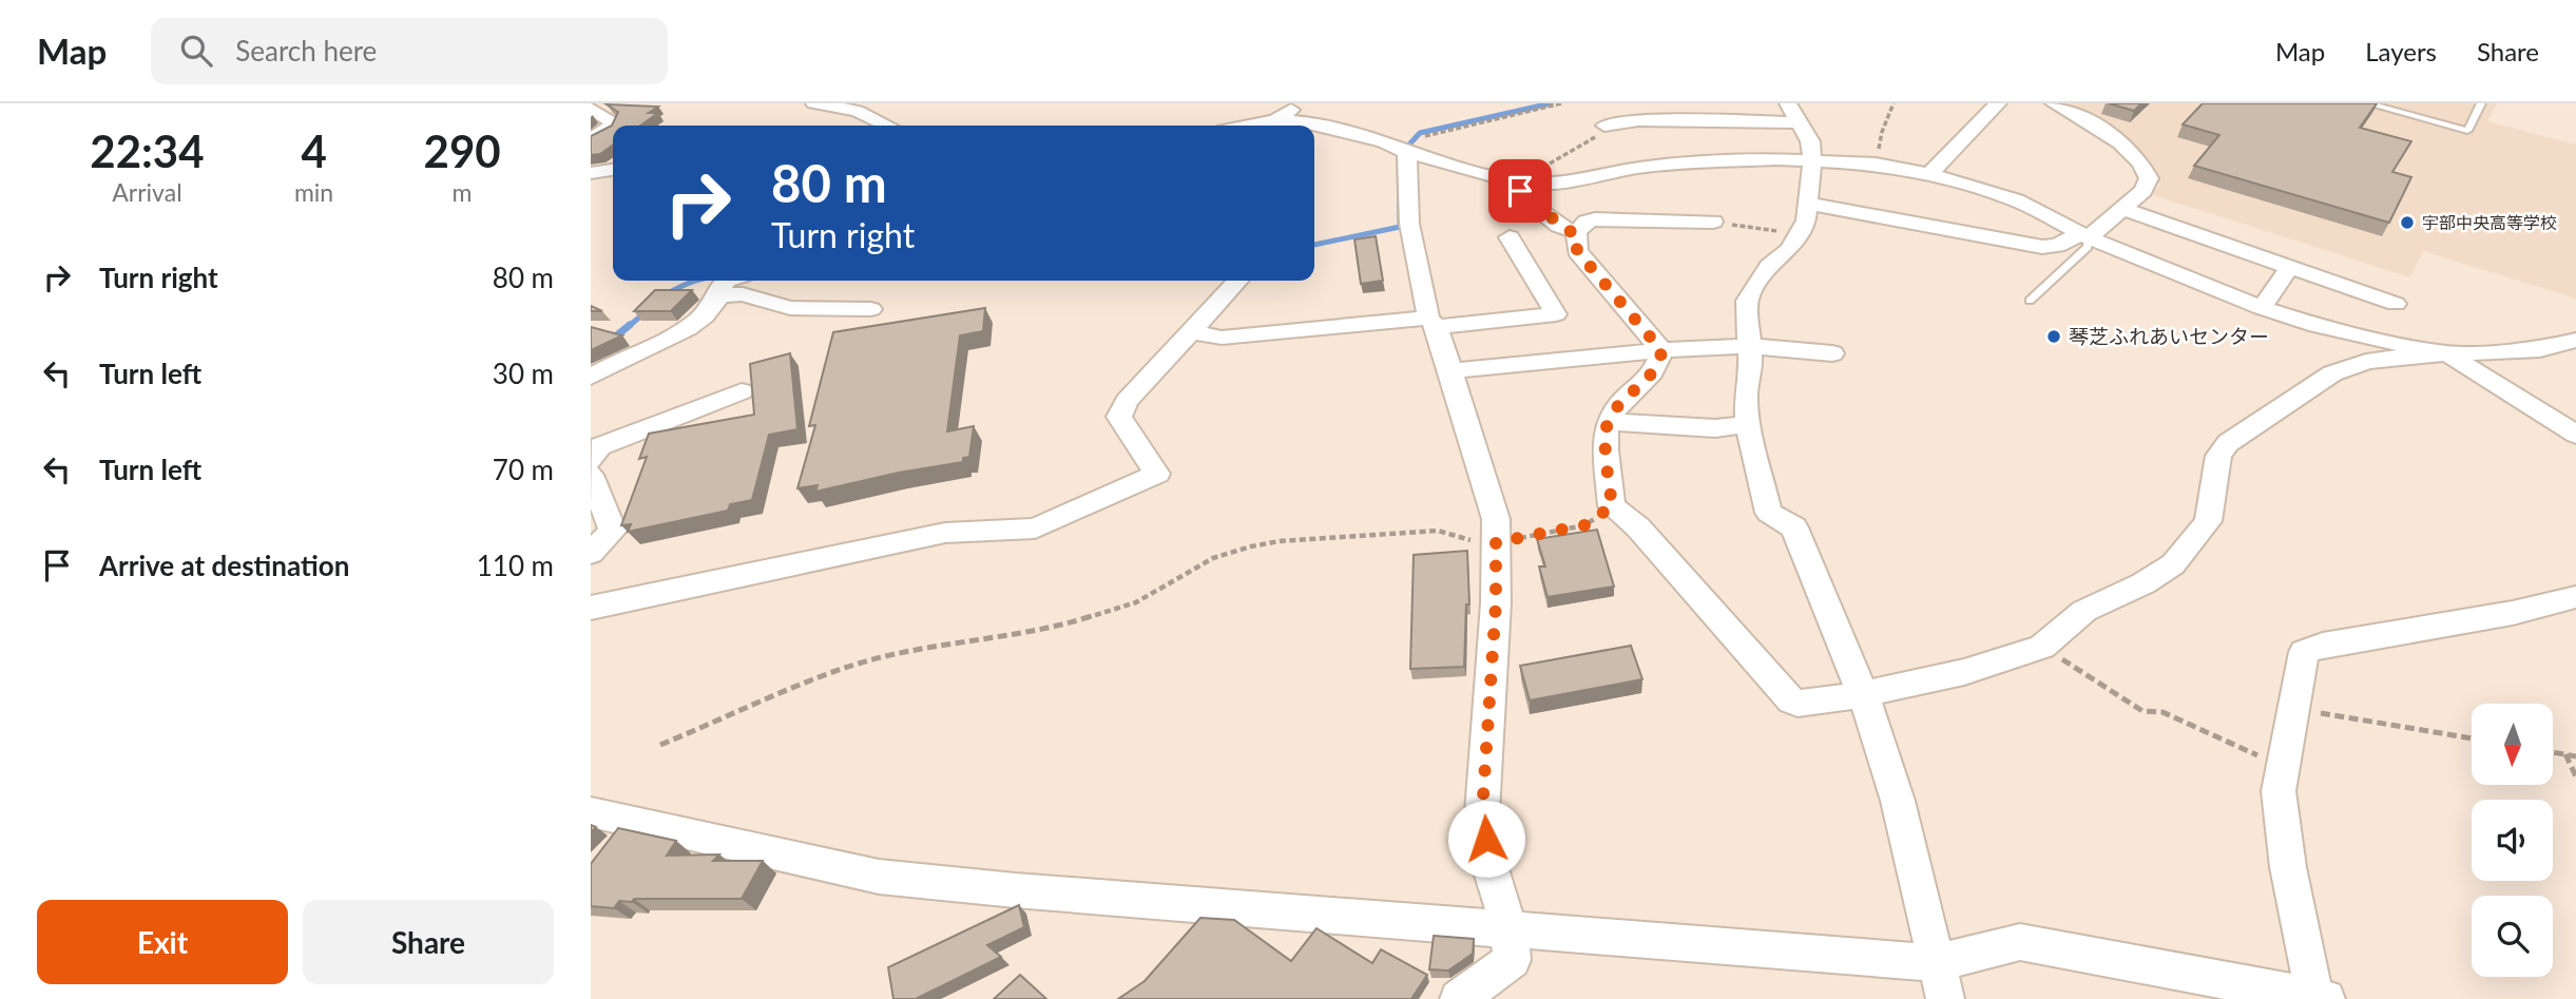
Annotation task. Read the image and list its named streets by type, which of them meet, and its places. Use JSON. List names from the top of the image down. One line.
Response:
{"places":["宇部中央高等学校","琴芝ふれあいセンター"],"north":"bottom","page":{"header":"Map","search":"Search here","nav":["Map","Layers","Share"],"eta":["22:34","Arrival","4","min","290","m"],"turn":["80 m","Turn right"],"list":[{"name":"Turn right","value":"80 m"},{"name":"Turn left","value":"30 m"},{"name":"Turn left","value":"70 m"},{"name":"Arrive at destination","value":"110 m"}],"buttons":["Exit","Share"]}}
